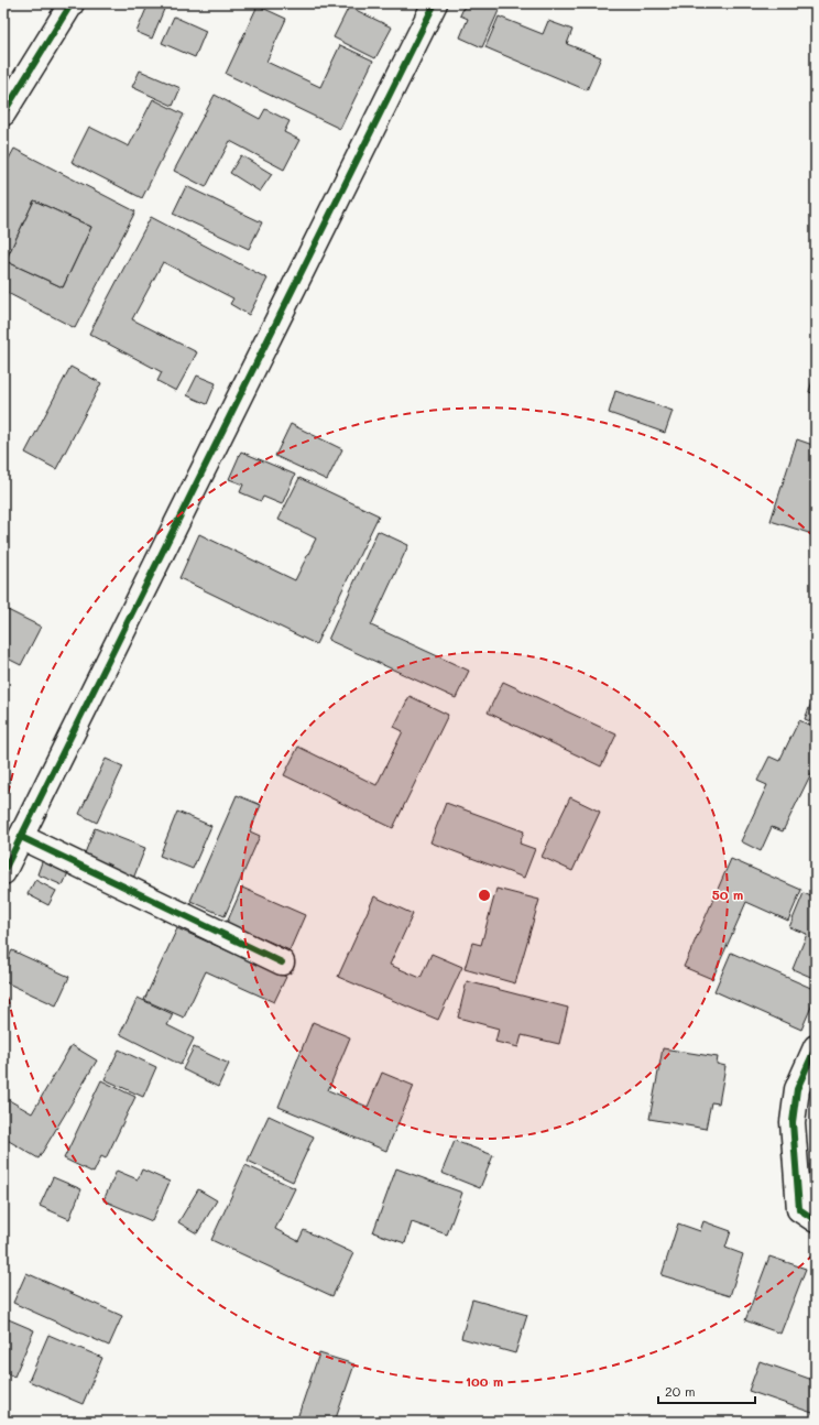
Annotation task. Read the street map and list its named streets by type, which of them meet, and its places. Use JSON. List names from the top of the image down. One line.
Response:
{"scale_bar":"20 m","rings":["50 m","100 m"]}
